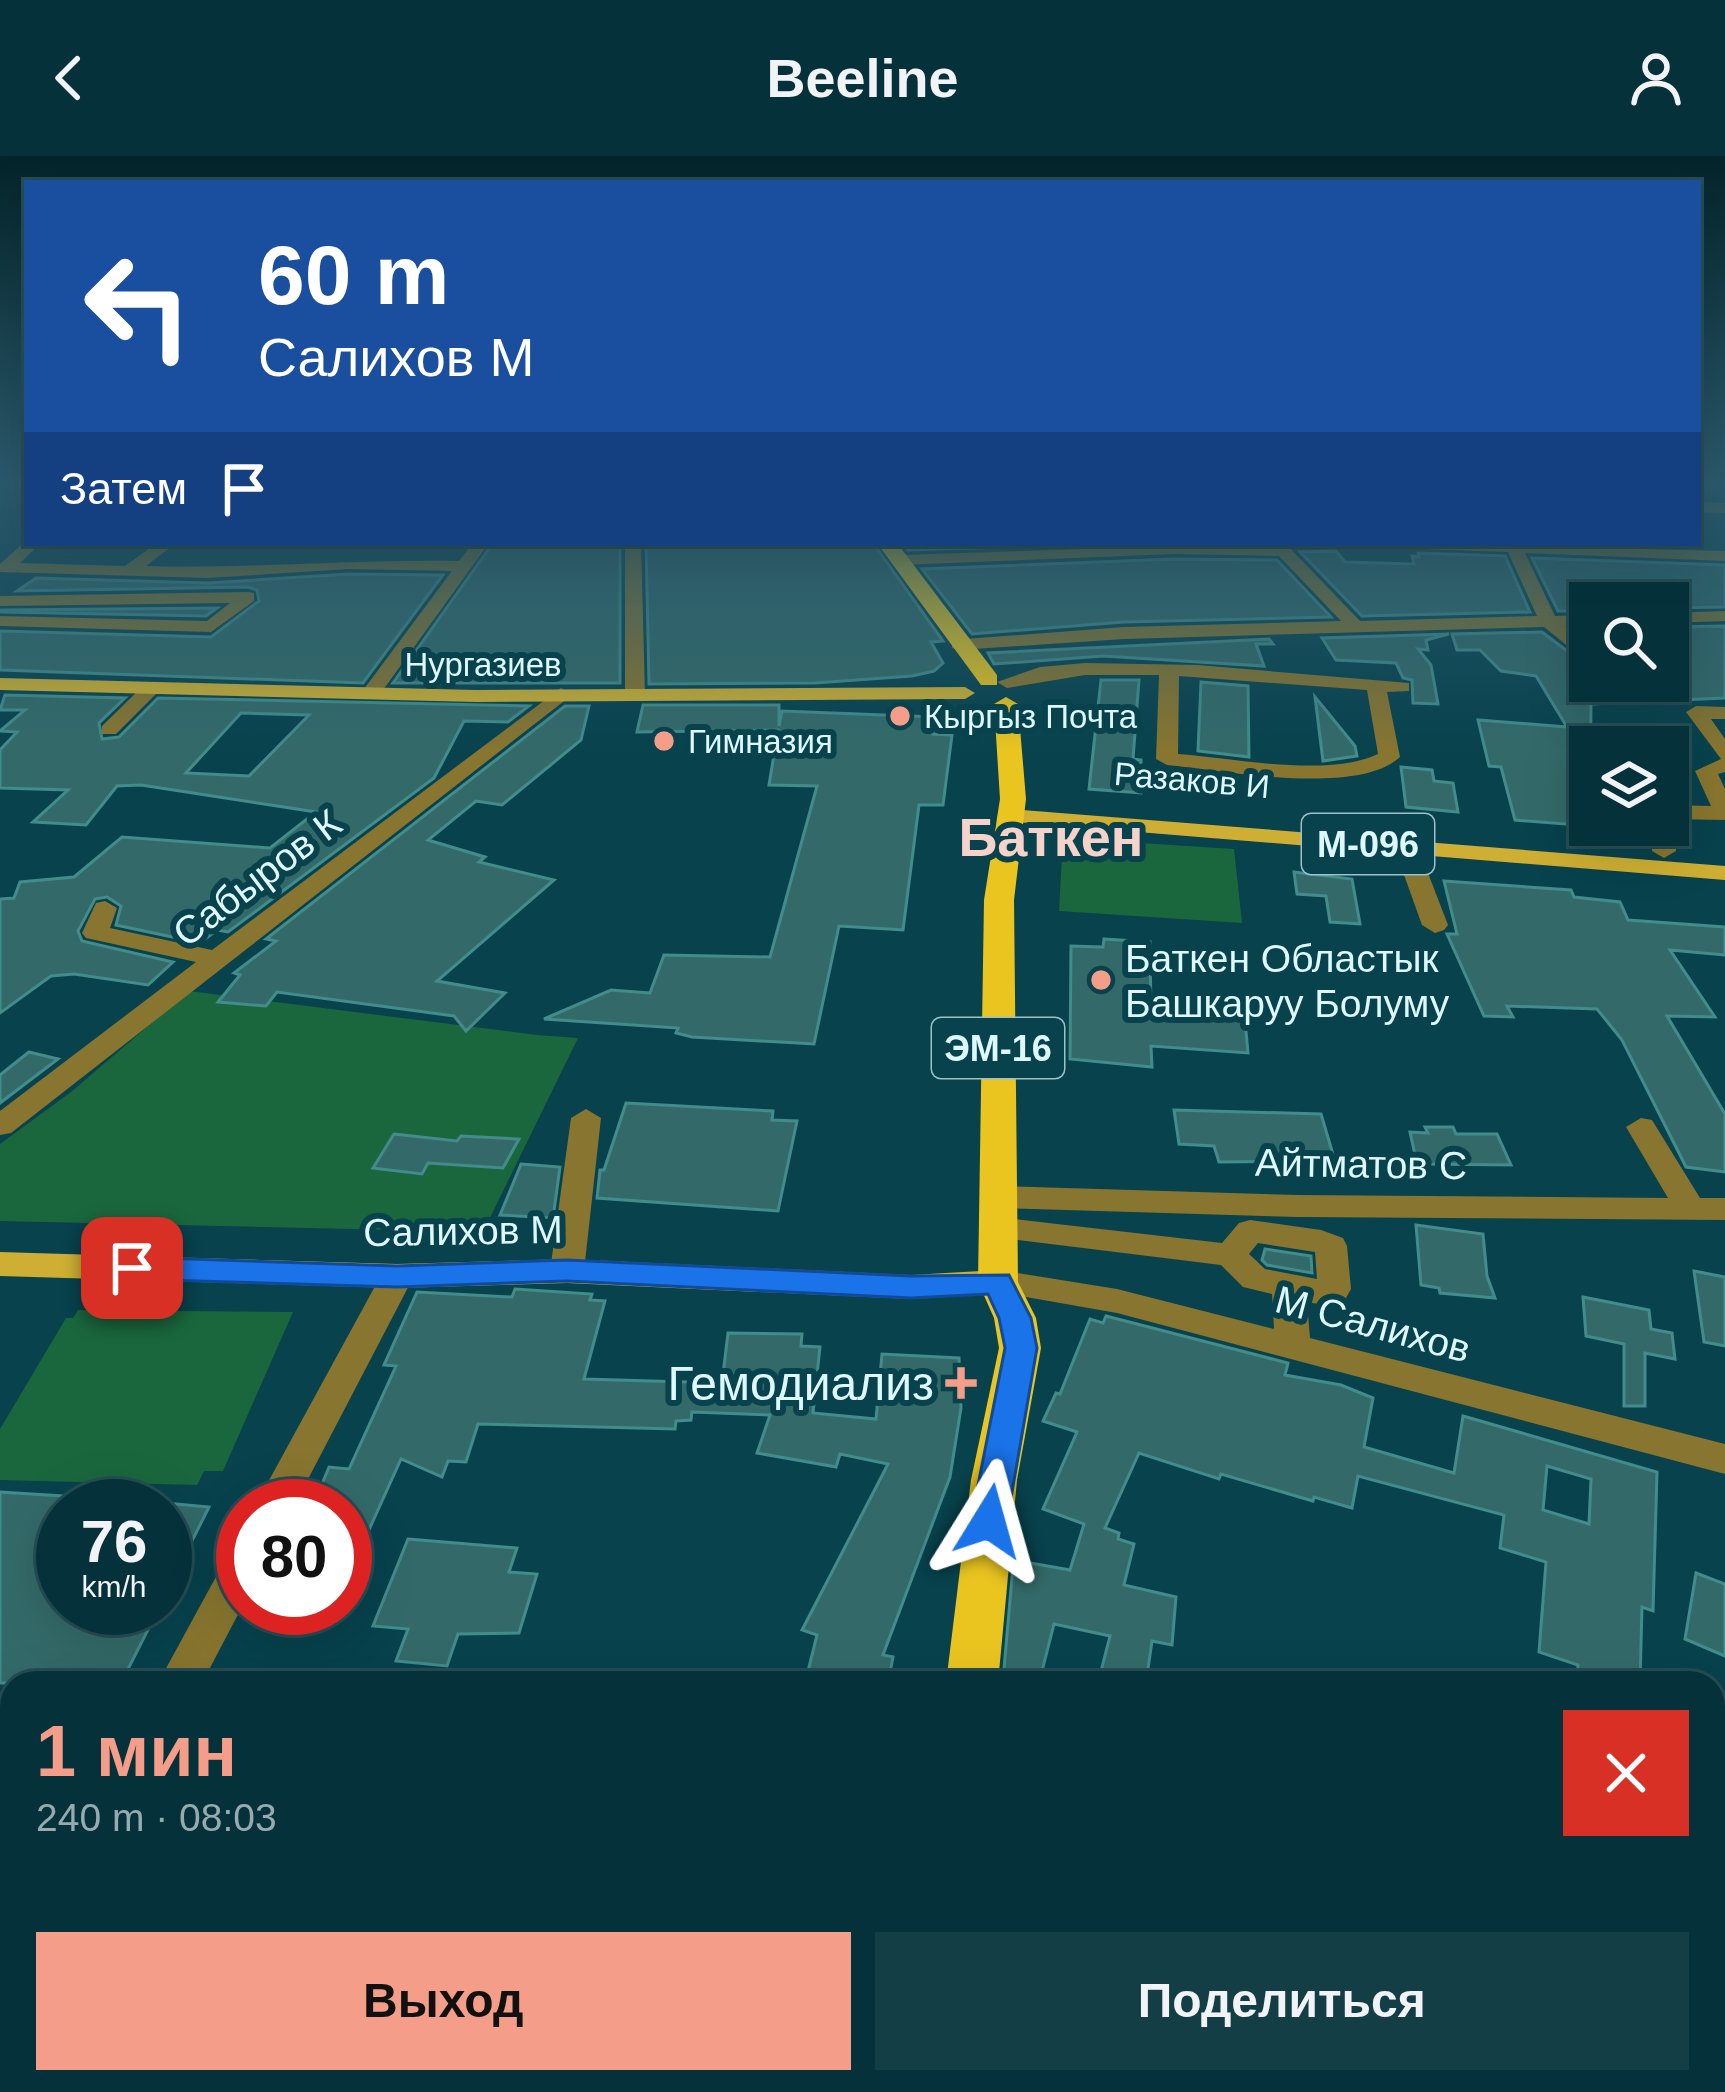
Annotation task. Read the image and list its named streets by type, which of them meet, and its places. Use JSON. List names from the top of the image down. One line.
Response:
{"streets":{"highway":["ЭМ-16"],"main road":["Нургазиев","Разаков И","М-096","Салихов М"],"street":["Сабыров К","Айтматов С","М Салихов"]},"crossings":[["Нургазиев","Сабыров К"],["Разаков И","ЭМ-16"],["ЭМ-16","Айтматов С"],["ЭМ-16","Салихов М"],["ЭМ-16","М Салихов"],["Салихов М","М Салихов"]],"districts":["Баткен"],"places":{"other":["Кыргыз Почта","Гимназия","Баткен Областык Башкаруу Болуму"],"health":["Гемодиализ"]},"page":{"header":"Beeline","turn":["60 m","Салихов М"],"then":"Затем","speed":"76 km/h","limit":"80","heading":["1 мин","240 m · 08:03"],"buttons":["Выход","Поделиться"]}}
